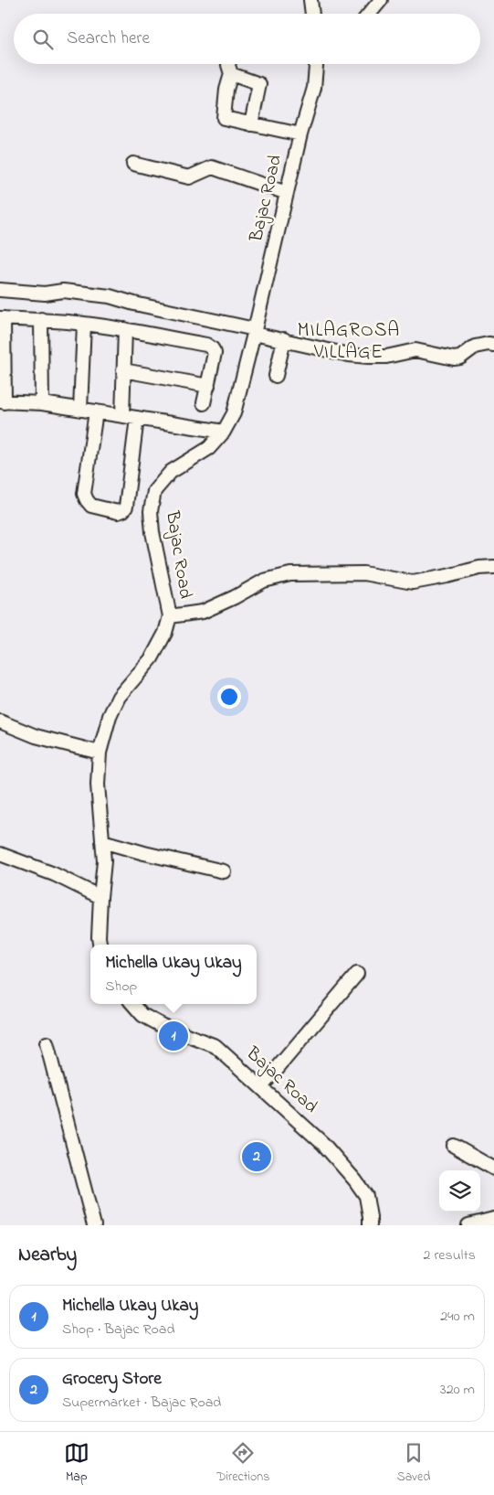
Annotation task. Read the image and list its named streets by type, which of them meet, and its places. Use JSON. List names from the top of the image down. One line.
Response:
{"streets":{"street":["Bajac Road"]},"districts":["MILAGROSA VILLAGE"],"page":{"search":"Search here","popup":["Michella Ukay Ukay","Shop"],"pins":["1","2"],"heading":["Nearby","2 results"],"list":[{"mark":"1","name":"Michella Ukay Ukay","note":"Shop · Bajac Road","value":"240 m"},{"mark":"2","name":"Grocery Store","note":"Supermarket · Bajac Road","value":"320 m"}],"nav":["Map","Directions","Saved"]}}
